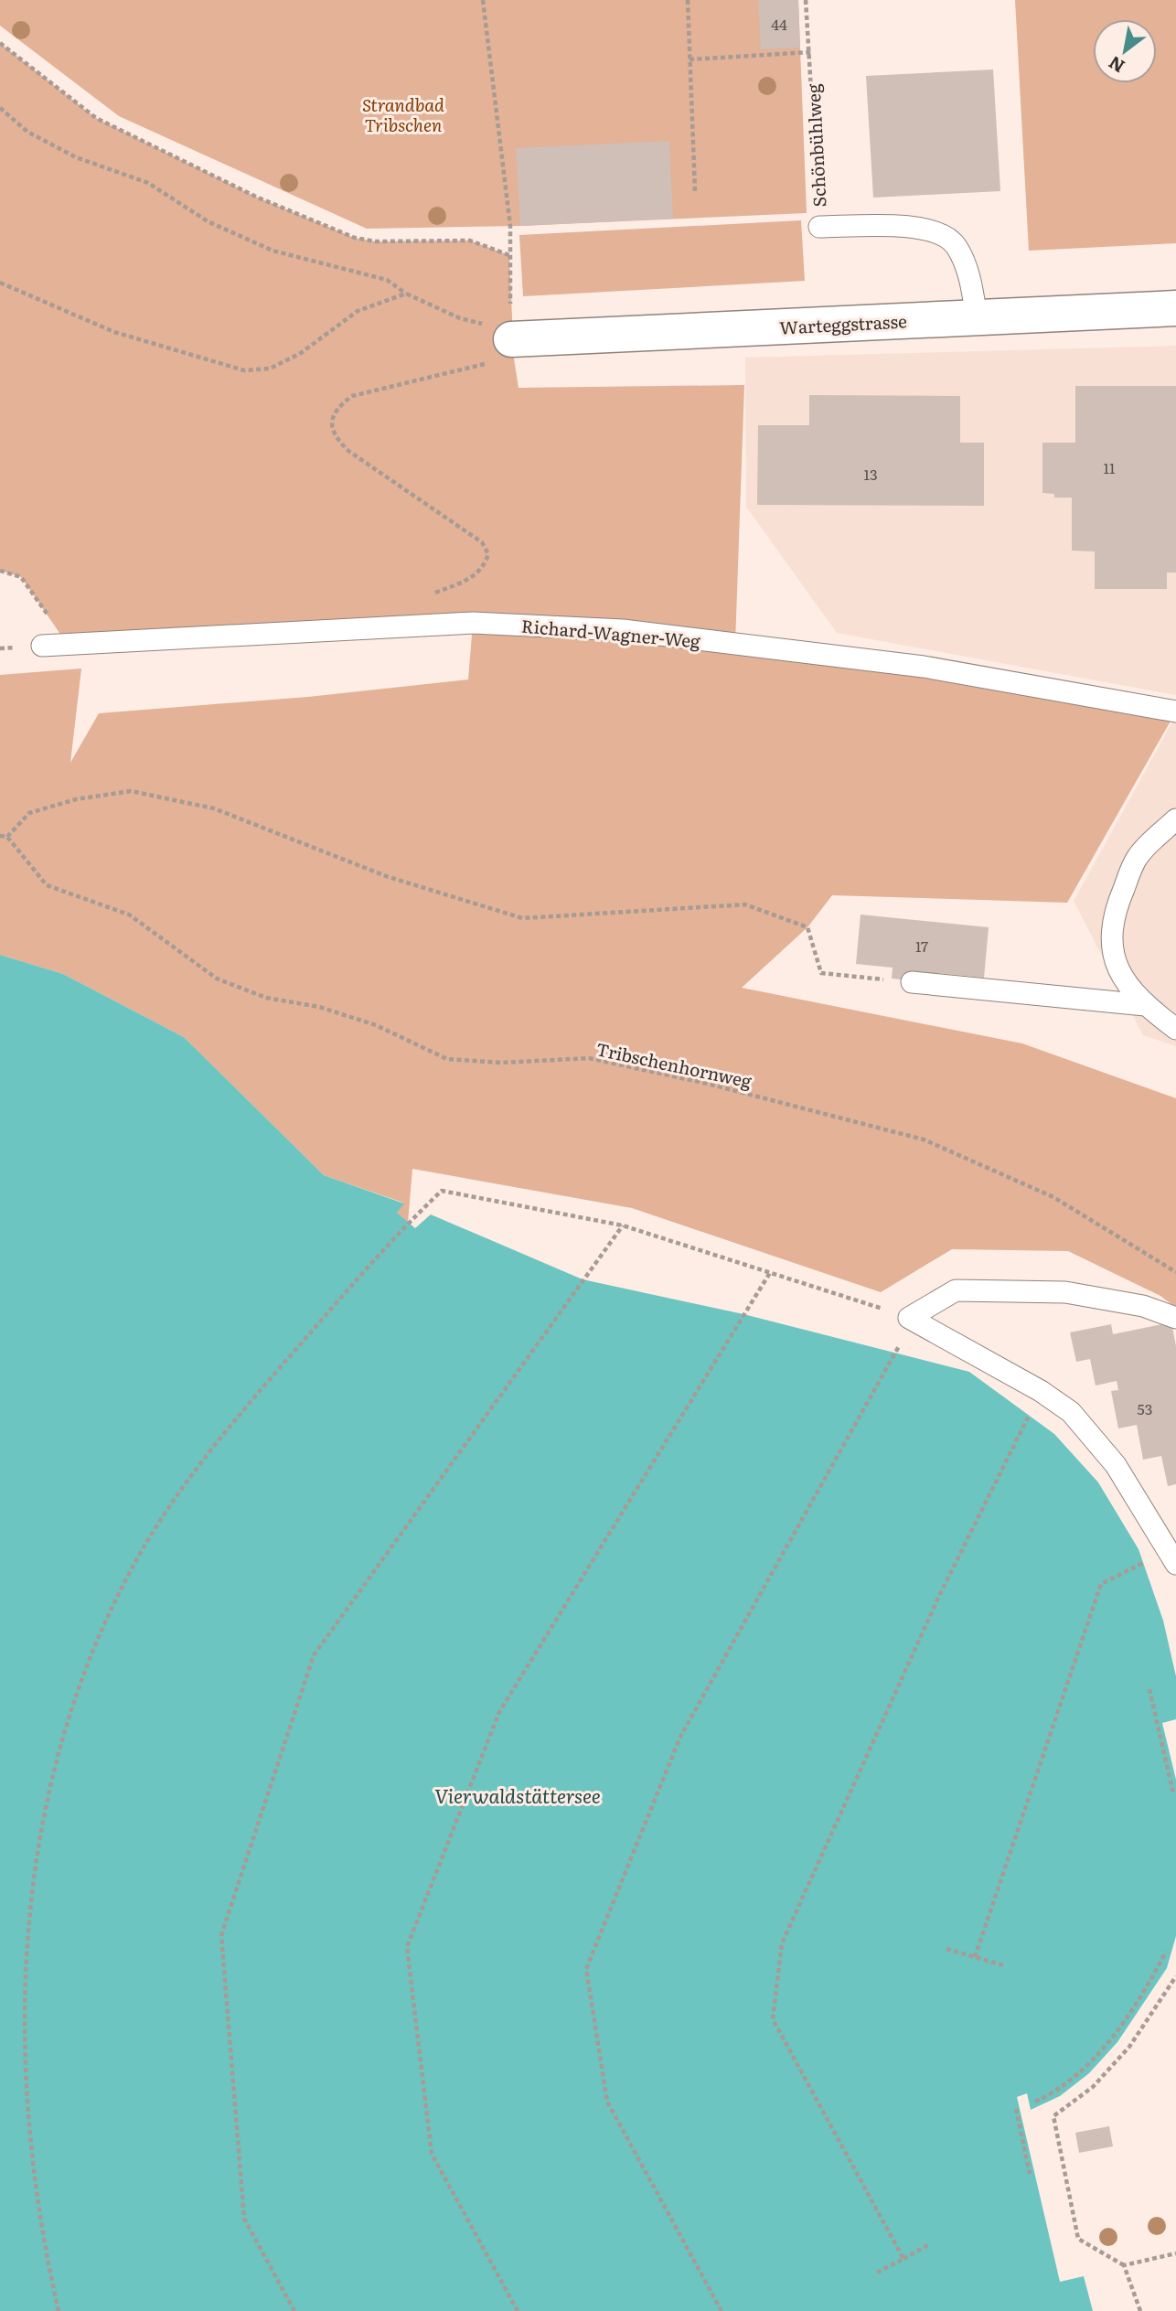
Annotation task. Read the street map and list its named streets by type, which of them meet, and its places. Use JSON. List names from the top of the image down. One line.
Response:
{"streets":{"street":["Warteggstrasse"],"lane":["Schönbühlweg","Richard-Wagner-Weg"],"path":["Tribschenhornweg"]},"crossings":[["Schönbühlweg","Warteggstrasse"]],"water":["Vierwaldstättersee"],"parks":["Strandbad Tribschen"],"house_numbers":["44","11","13","17","53"],"north":"bottom left"}
